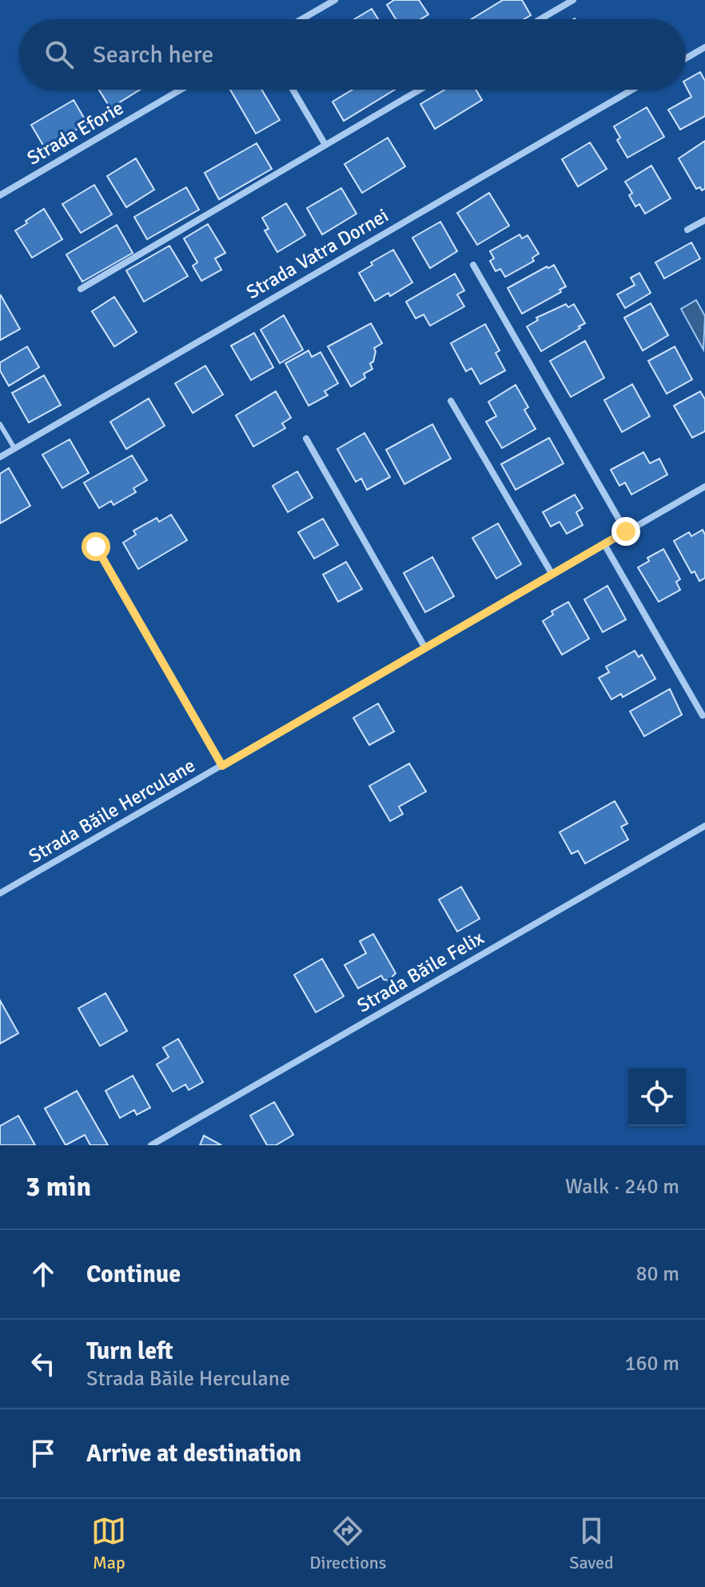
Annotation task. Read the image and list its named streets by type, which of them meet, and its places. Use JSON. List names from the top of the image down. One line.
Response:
{"streets":{"street":["Strada Eforie","Strada Vatra Dornei","Strada Băile Herculane","Strada Băile Felix"]},"page":{"search":"Search here","heading":["3 min","Walk · 240 m"],"list":[["Continue","80 m"],["Turn left","Strada Băile Herculane","160 m"],"Arrive at destination"],"nav":["Map","Directions","Saved"]}}
